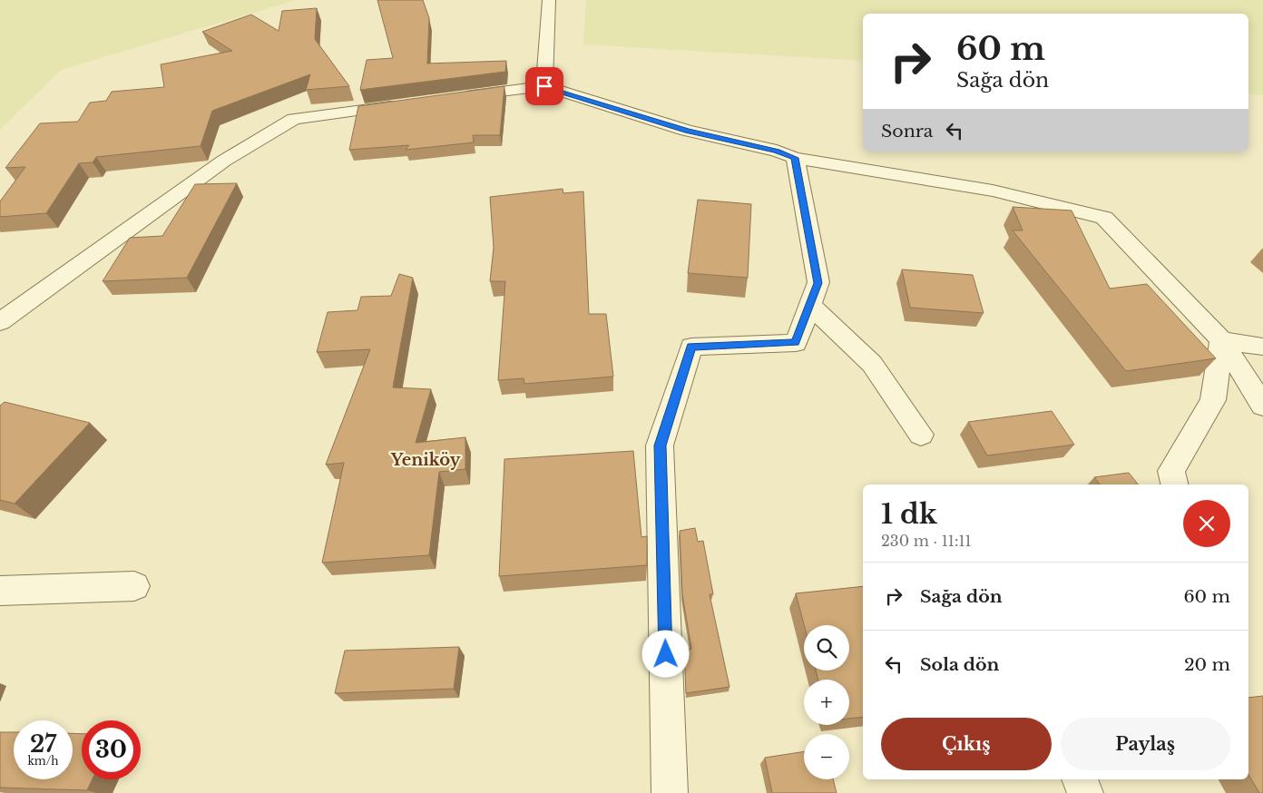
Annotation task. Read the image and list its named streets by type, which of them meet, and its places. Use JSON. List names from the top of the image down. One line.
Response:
{"districts":["Yeniköy"],"page":{"turn":["60 m","Sağa dön"],"then":"Sonra","heading":["1 dk","230 m · 11:11"],"list":[{"name":"Sağa dön","value":"60 m"},{"name":"Sola dön","value":"20 m"}],"map_buttons":["+","−"],"buttons":["Çıkış","Paylaş"],"speed":"27 km/h","limit":"30"}}
